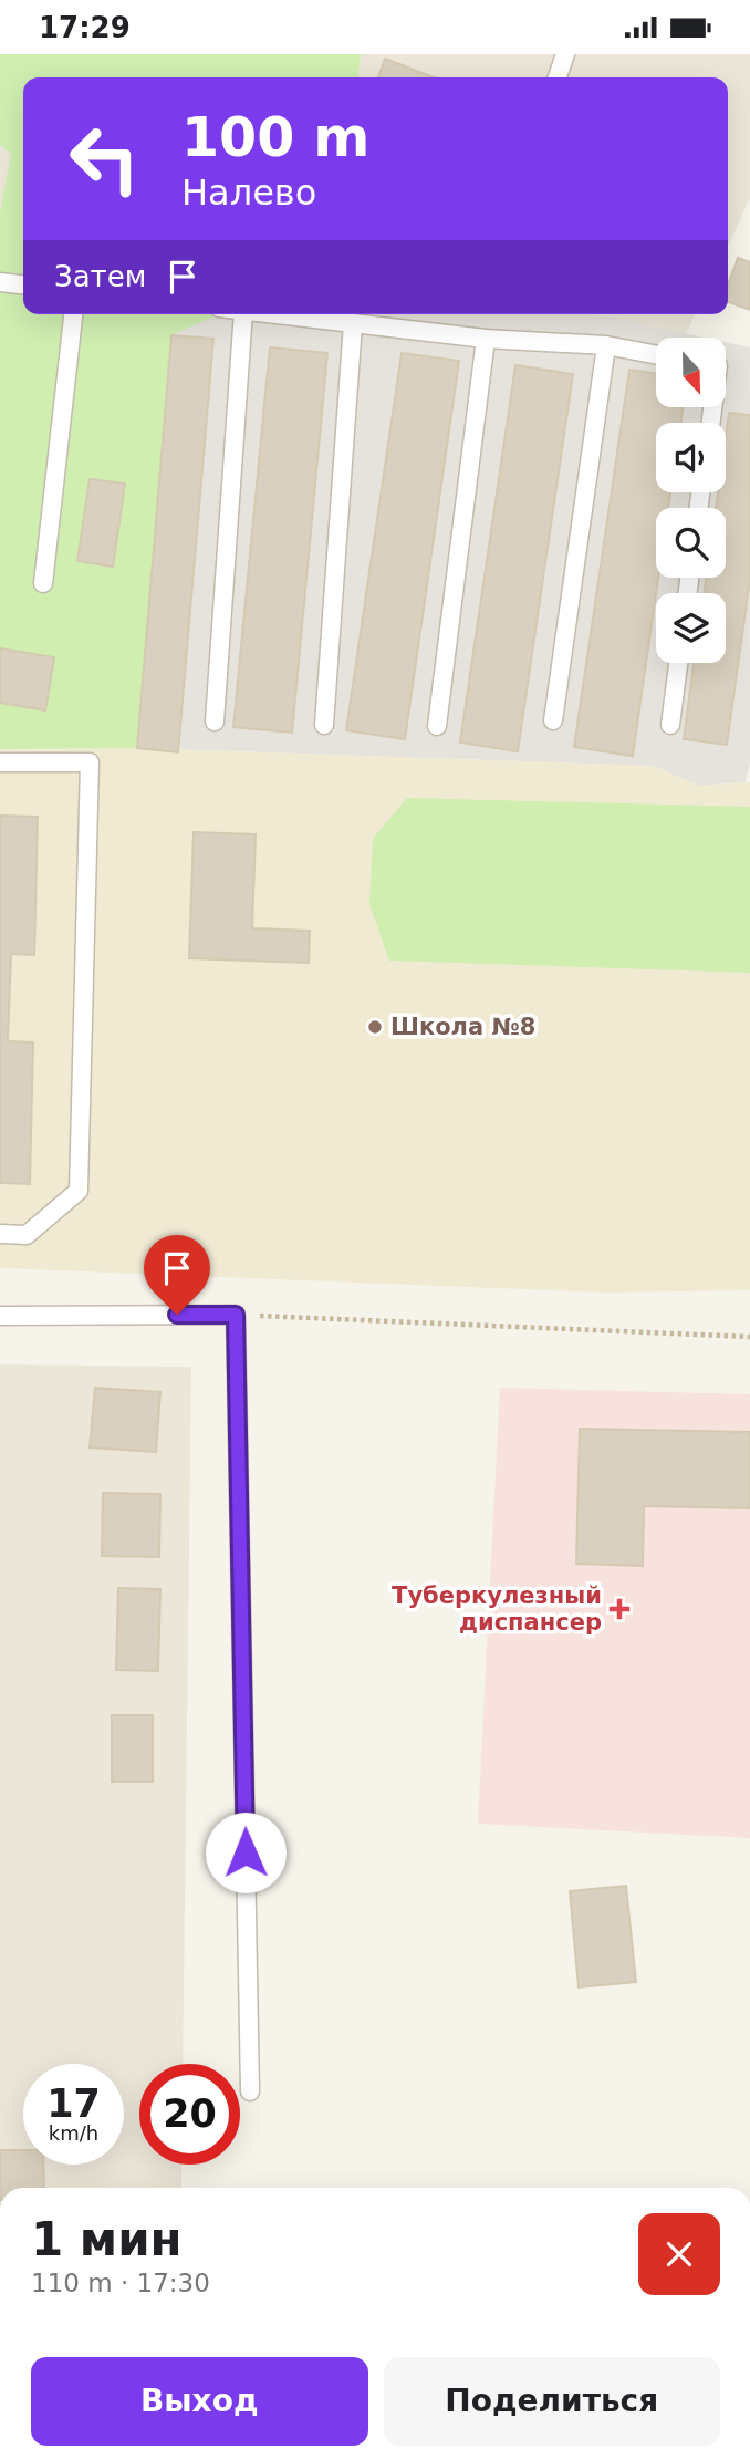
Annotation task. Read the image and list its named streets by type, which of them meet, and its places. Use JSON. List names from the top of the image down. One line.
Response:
{"places":{"other":["Школа №8"],"health":["Туберкулезный диспансер"]},"north":"bottom","page":{"status":"17:29","turn":["100 m","Налево"],"then":"Затем","speed":"17 km/h","limit":"20","heading":["1 мин","110 m · 17:30"],"buttons":["Выход","Поделиться"]}}
